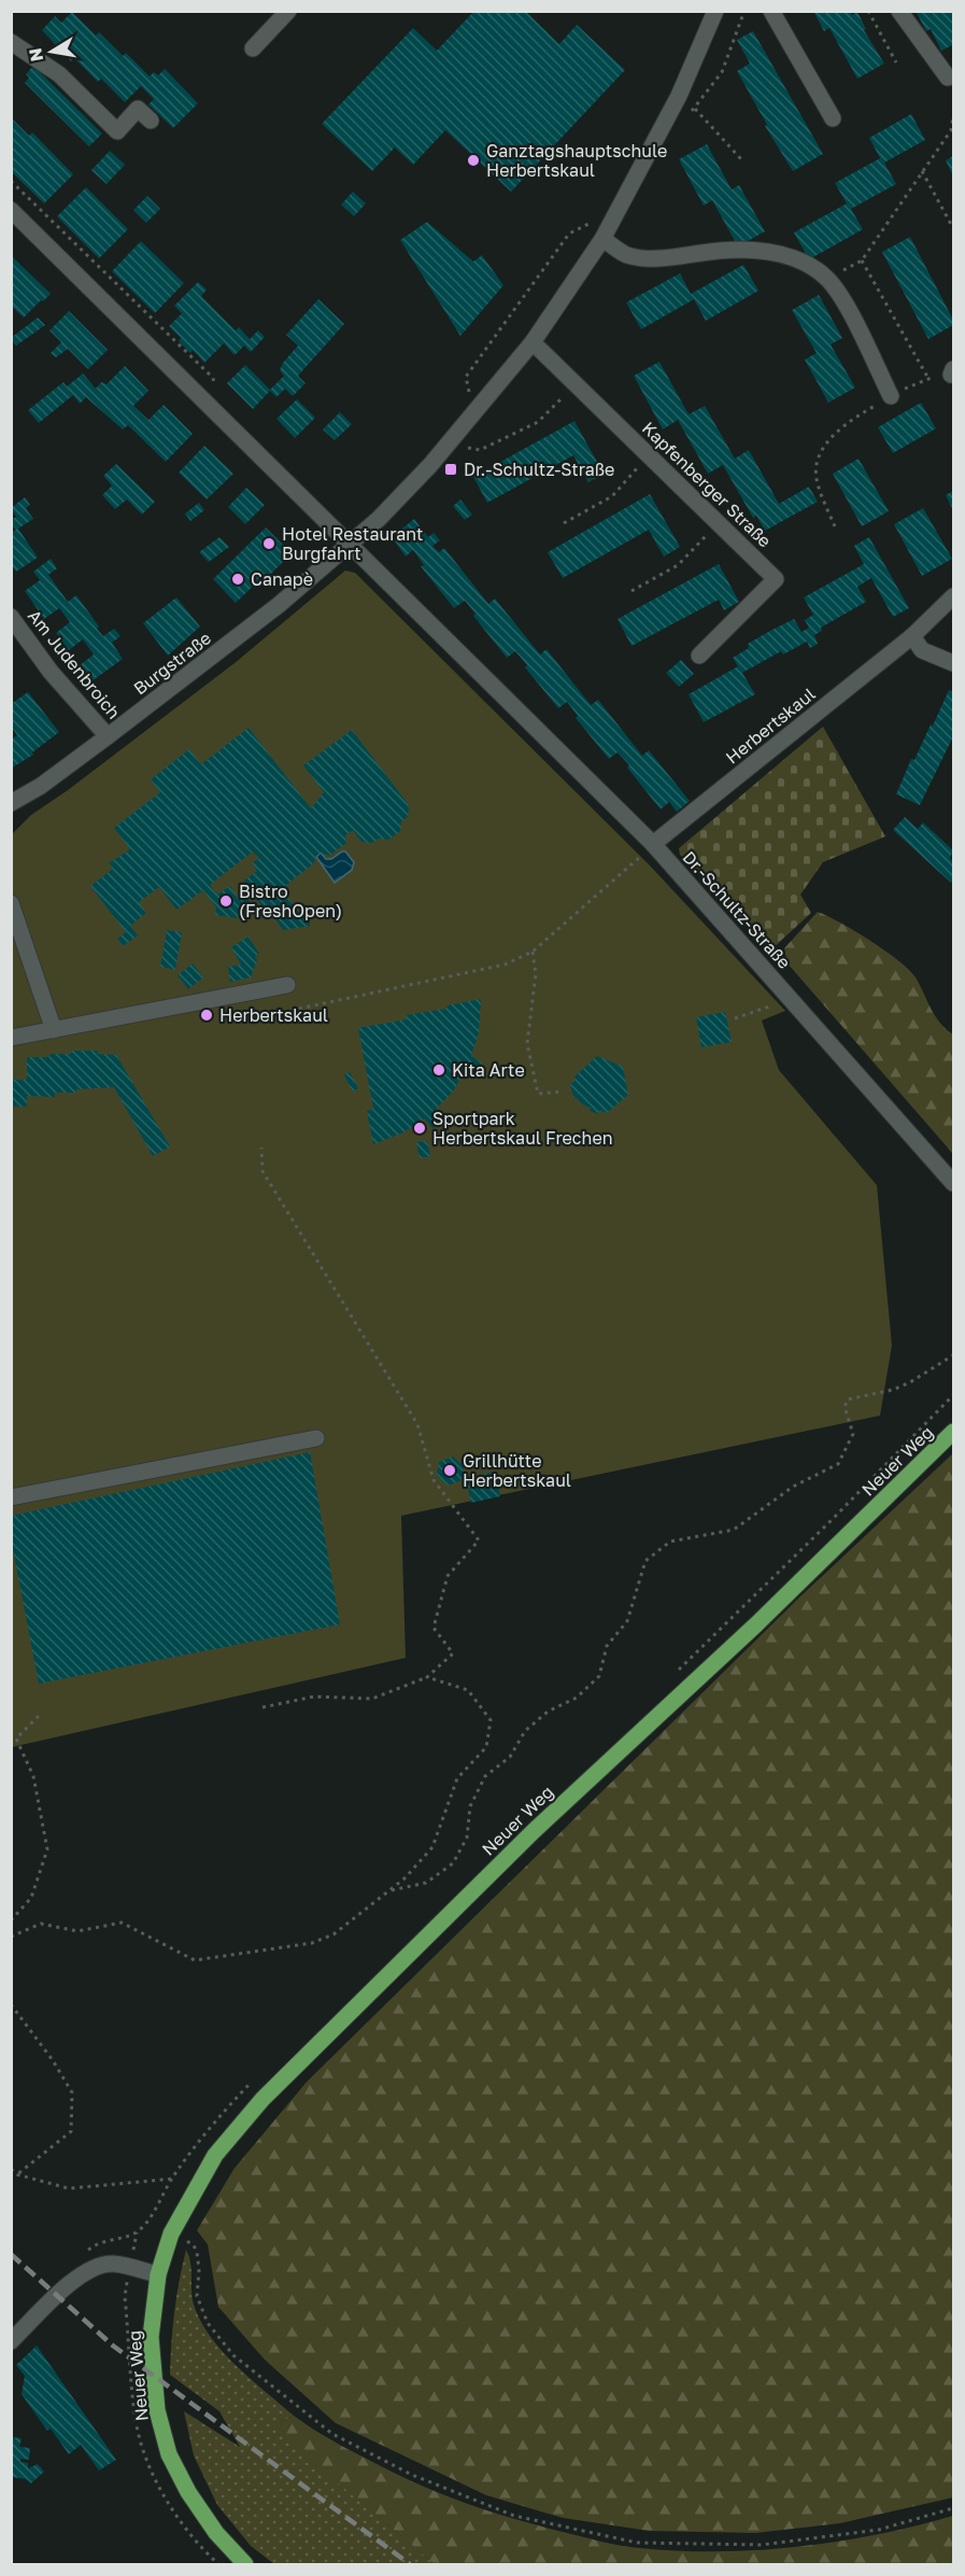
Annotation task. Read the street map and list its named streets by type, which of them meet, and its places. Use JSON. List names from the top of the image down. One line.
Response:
{"streets":{"main road":["Neuer Weg"],"street":["Kapfenberger Straße","Burgstraße","Am Judenbroich","Herbertskaul","Dr.-Schultz-Straße"]},"crossings":[["Burgstraße","Am Judenbroich"],["Burgstraße","Dr.-Schultz-Straße"],["Herbertskaul","Dr.-Schultz-Straße"]],"places":{"other":["Ganztagshauptschule Herbertskaul","Hotel Restaurant Burgfahrt","Canapè","Bistro (FreshOpen)","Herbertskaul","Kita Arte","Sportpark Herbertskaul Frechen","Grillhütte Herbertskaul"],"transit":["Dr.-Schultz-Straße"]},"north":"left"}
